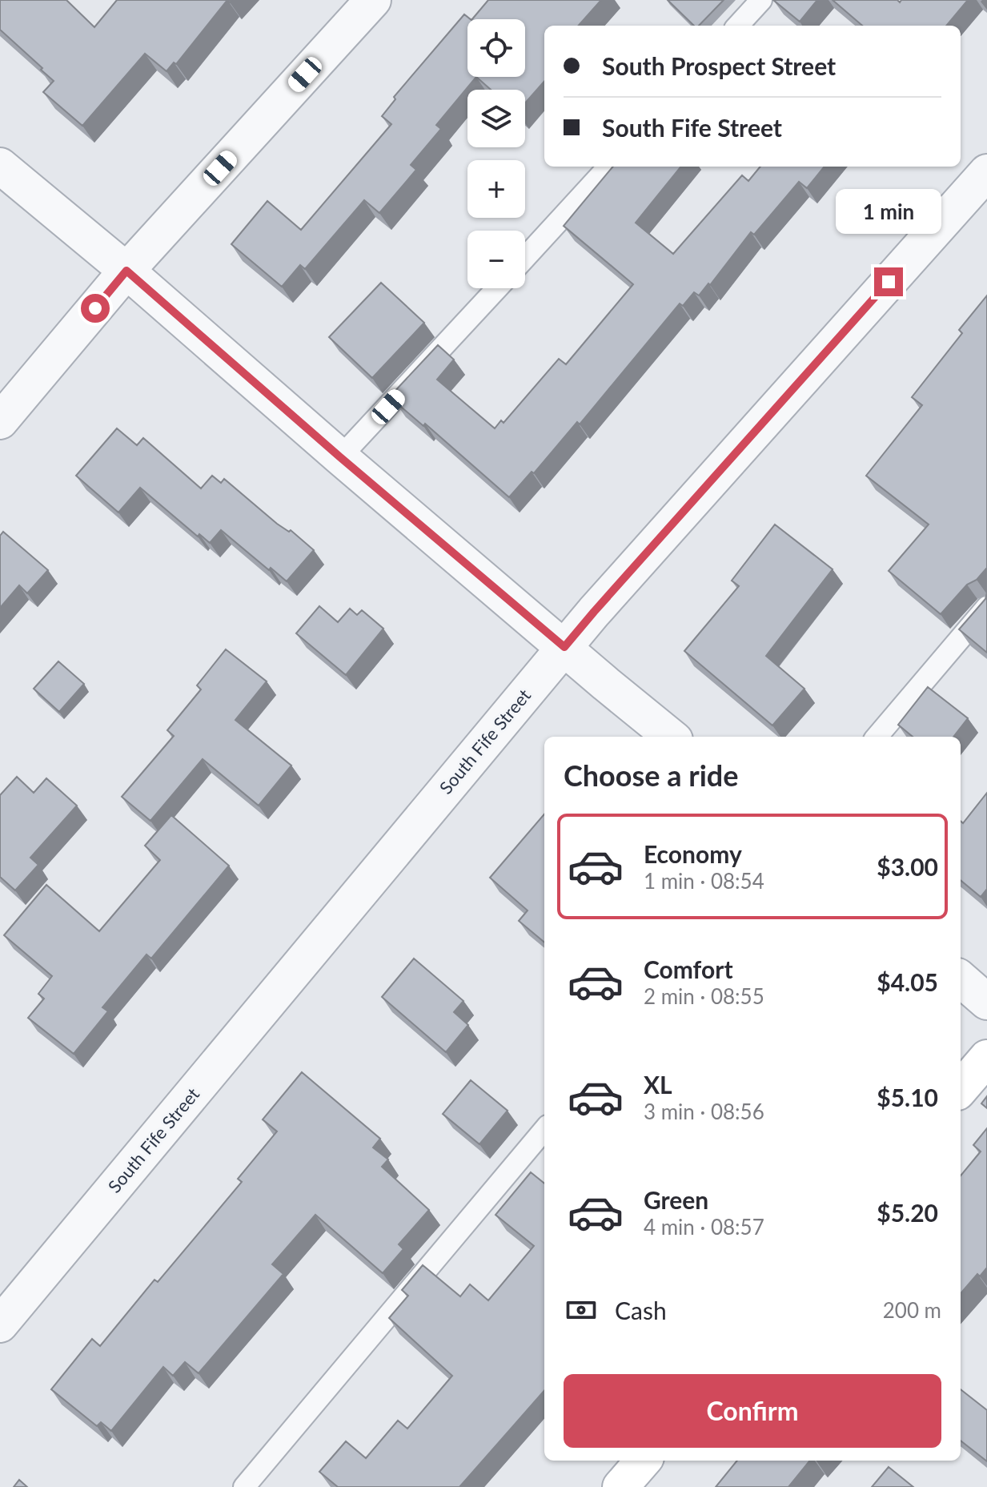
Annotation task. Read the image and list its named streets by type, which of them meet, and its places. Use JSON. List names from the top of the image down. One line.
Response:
{"streets":{"street":["South Fife Street"]},"page":{"map_buttons":["+","−"],"banner":["South Prospect Street","South Fife Street"],"bubble":"1 min","heading":"Choose a ride","list":[{"name":"Economy","note":"1 min · 08:54","value":"$3.00"},{"name":"Comfort","note":"2 min · 08:55","value":"$4.05"},{"name":"XL","note":"3 min · 08:56","value":"$5.10"},{"name":"Green","note":"4 min · 08:57","value":"$5.20"}],"pay":["Cash","200 m"],"buttons":"Confirm"}}
